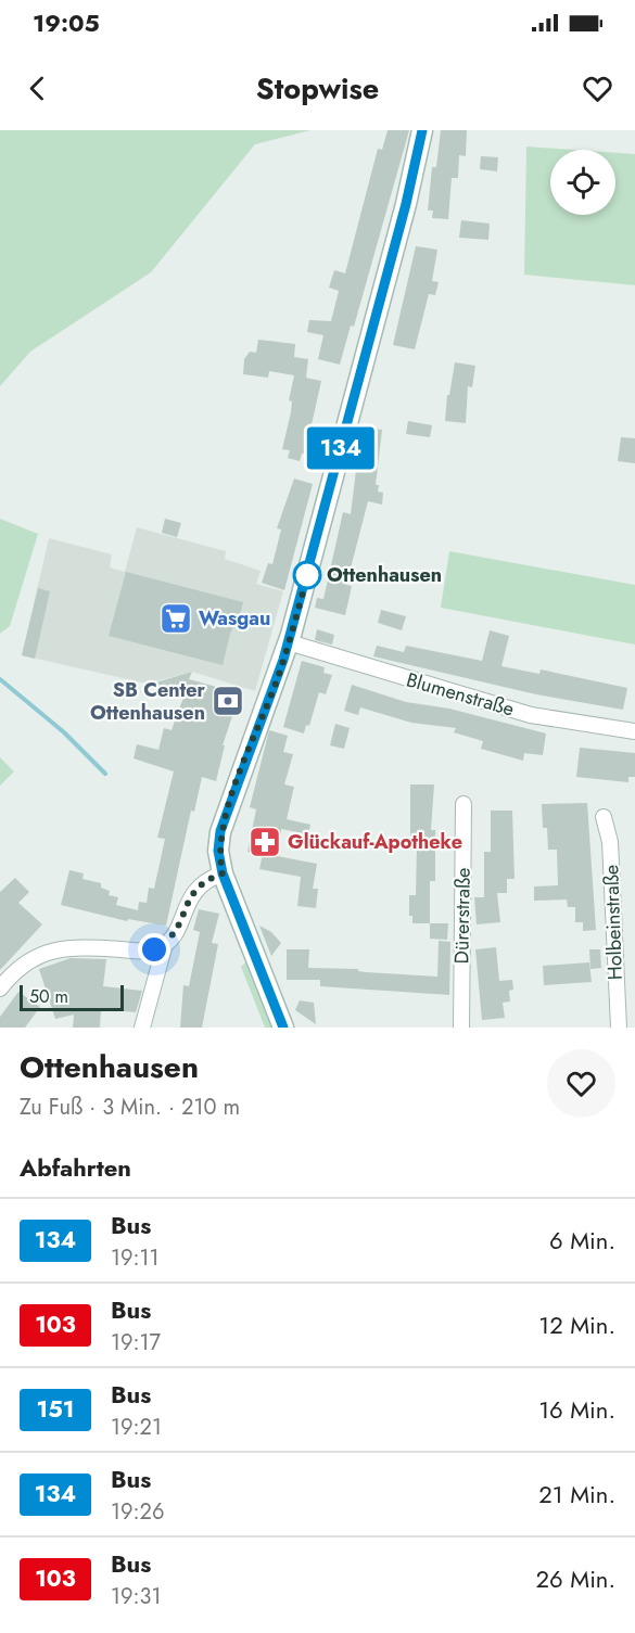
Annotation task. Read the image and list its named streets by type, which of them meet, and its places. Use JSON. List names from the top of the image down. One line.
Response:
{"streets":{"street":["Blumenstraße","Dürerstraße","Holbeinstraße"]},"places":{"other":["Ottenhausen"],"supermarket":["Wasgau"],"bank":["SB Center Ottenhausen"],"pharmacy":["Glückauf-Apotheke"]},"lines":["bus line 134"],"scale_bar":"50 m","page":{"status":"19:05","header":"Stopwise","on_map":"134","scale":"50 m","heading":[["Ottenhausen","Zu Fuß · 3 Min. · 210 m"],"Abfahrten"],"list":[{"mark":"134","name":"Bus","note":"19:11","value":"6 Min."},{"mark":"103","name":"Bus","note":"19:17","value":"12 Min."},{"mark":"151","name":"Bus","note":"19:21","value":"16 Min."},{"mark":"134","name":"Bus","note":"19:26","value":"21 Min."},{"mark":"103","name":"Bus","note":"19:31","value":"26 Min."}]}}
